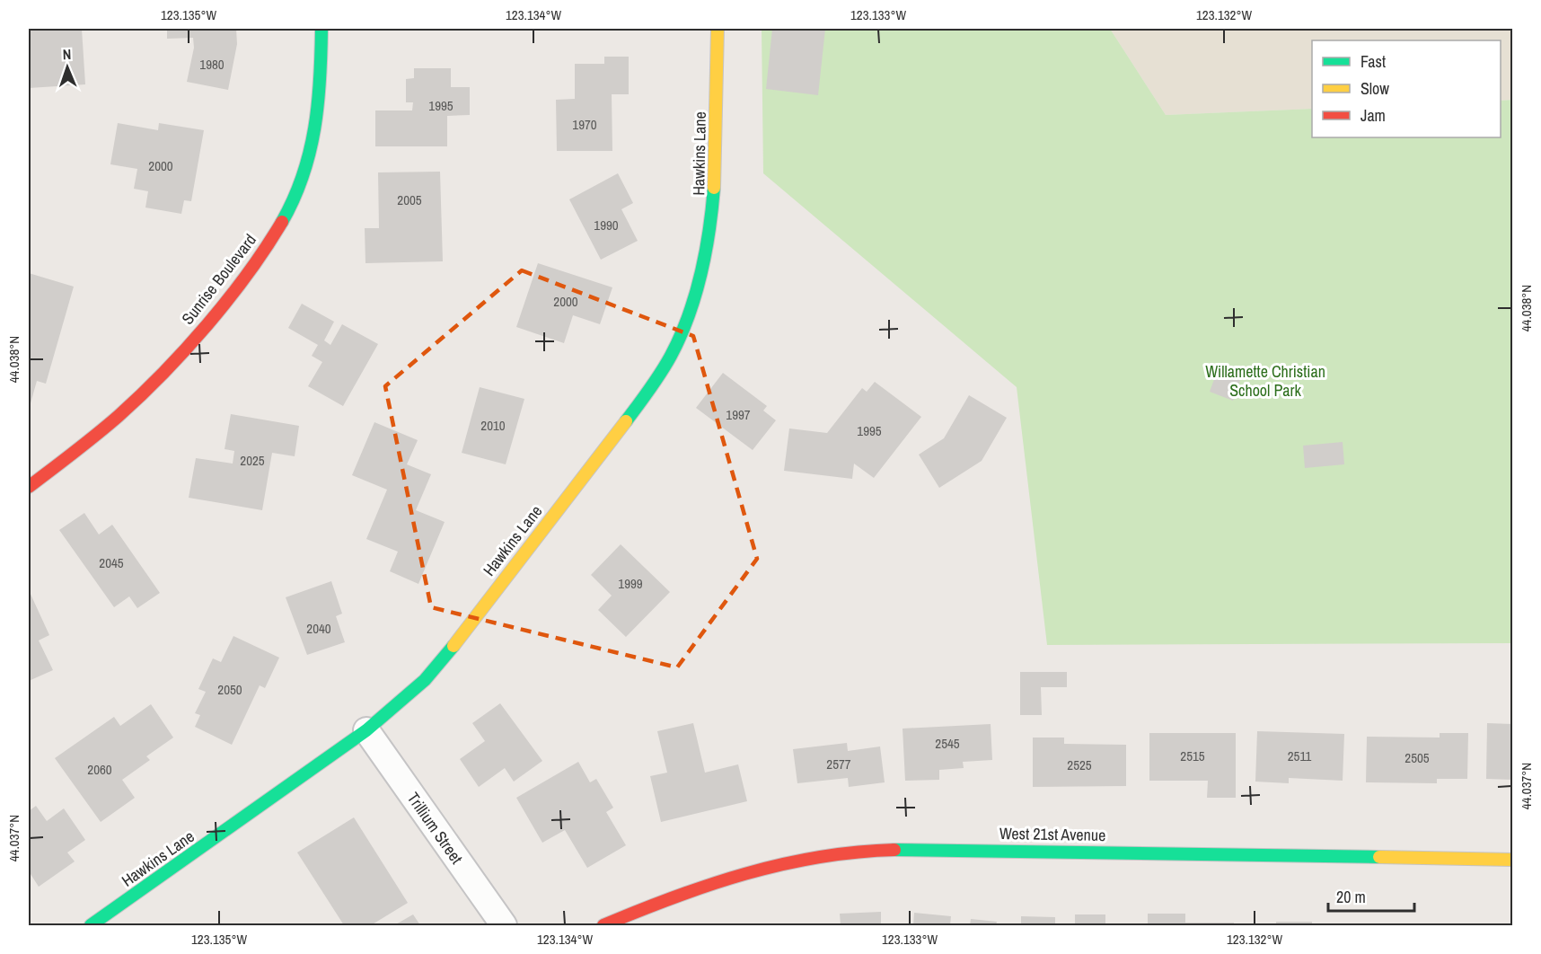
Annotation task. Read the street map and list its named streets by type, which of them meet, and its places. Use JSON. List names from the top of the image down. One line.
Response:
{"streets":{"street":["Hawkins Lane","Sunrise Boulevard","Trillium Street","West 21st Avenue"]},"crossings":[["Hawkins Lane","Trillium Street"]],"parks":["Willamette Christian School Park"],"house_numbers":["1980","1995","1970","2000","2005","1990","2000","1997","2010","1995","2025","2045","1999","2040","2050","2545","2515","2511","2505","2577","2525","2060"],"legend":["Fast","Slow","Jam"],"scale_bar":"20 m","north":"top","coordinates":["123.135°W","123.134°W","123.133°W","123.132°W","44.038°N","44.037°N"]}
